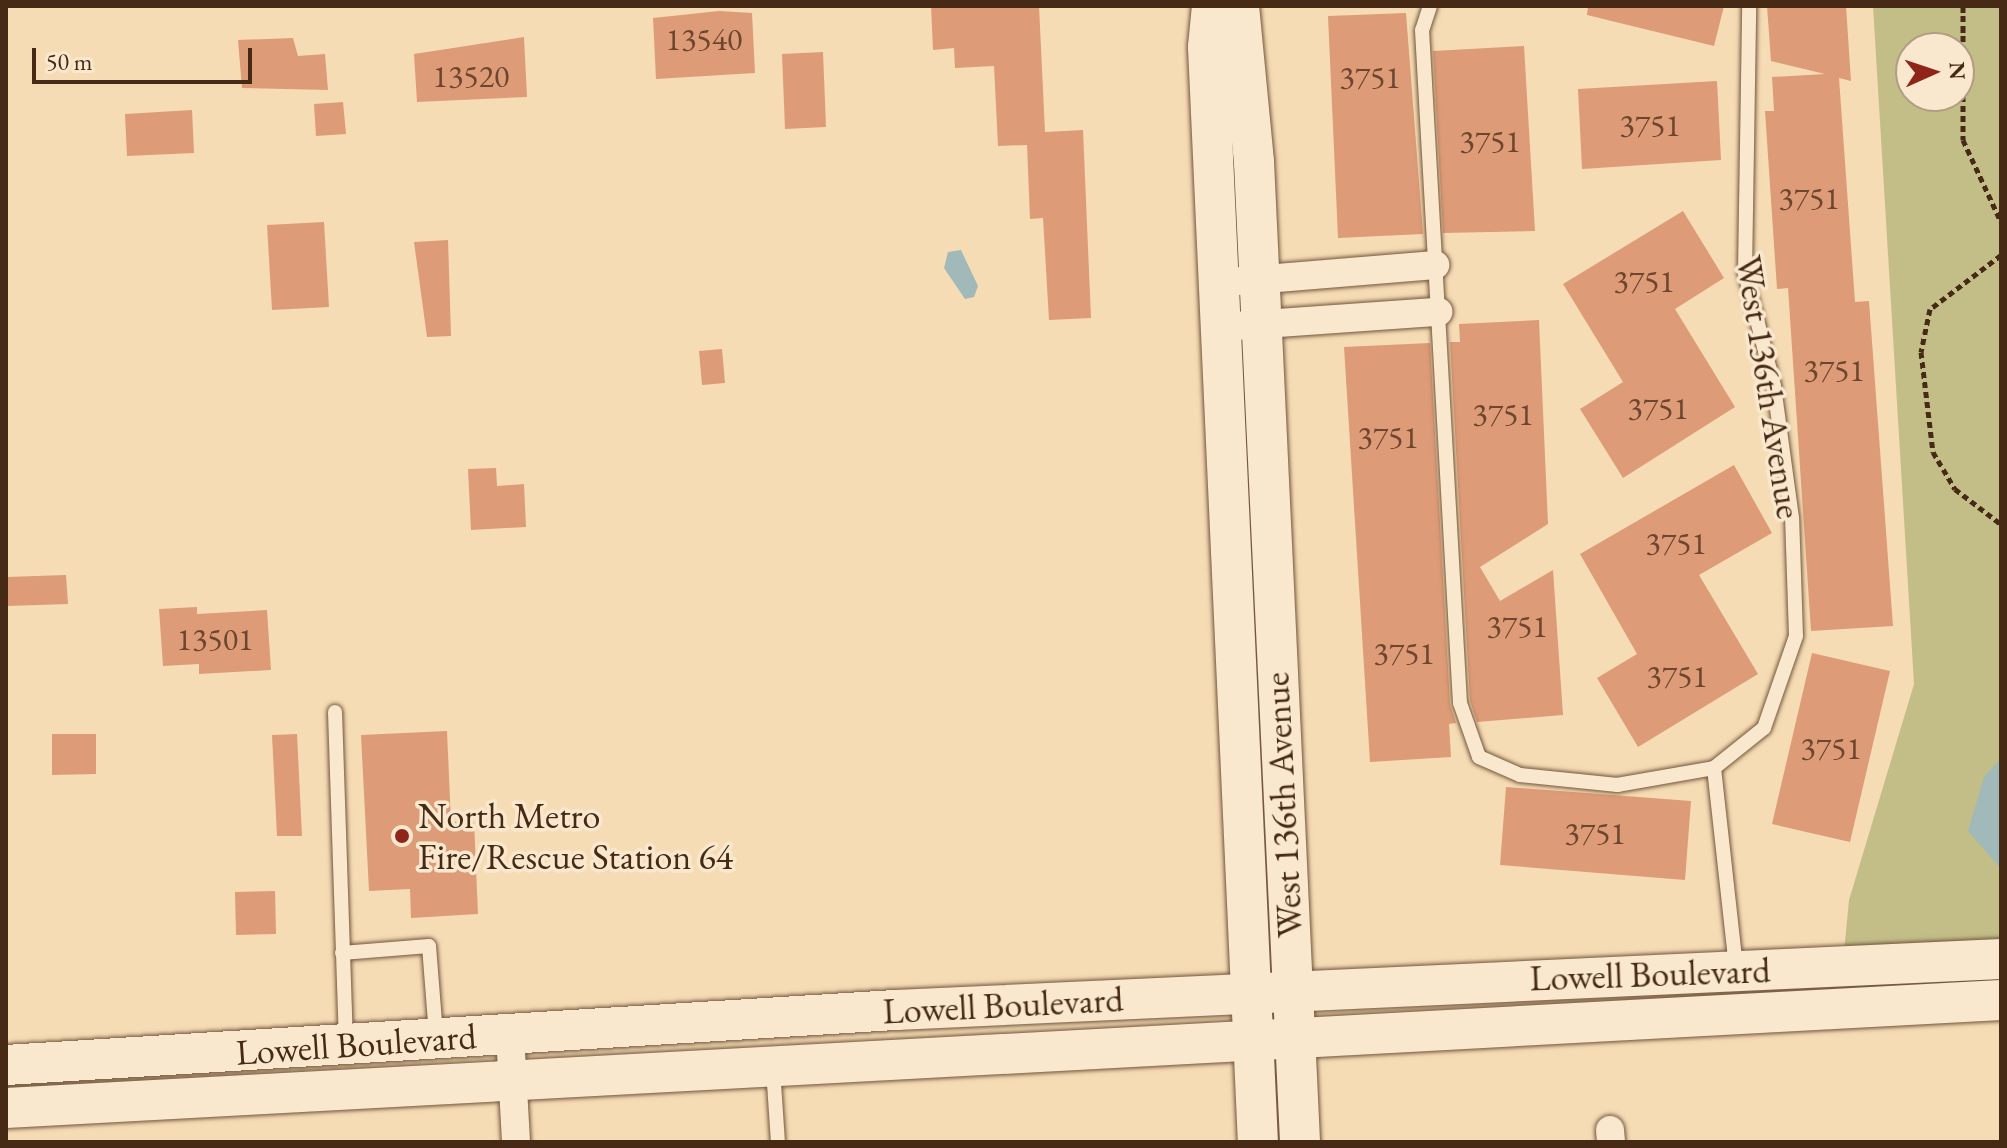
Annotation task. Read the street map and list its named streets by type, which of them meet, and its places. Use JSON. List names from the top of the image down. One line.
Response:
{"streets":{"main road":["West 136th Avenue","Lowell Boulevard"]},"crossings":[["West 136th Avenue","Lowell Boulevard"]],"places":["North Metro Fire/Rescue Station 64"],"house_numbers":["13540","13520","3751","3751","3751","3751","3751","3751","3751","3751","3751","3751","3751","13501","3751","3751","3751","3751"],"scale_bar":"50 m","north":"right"}
